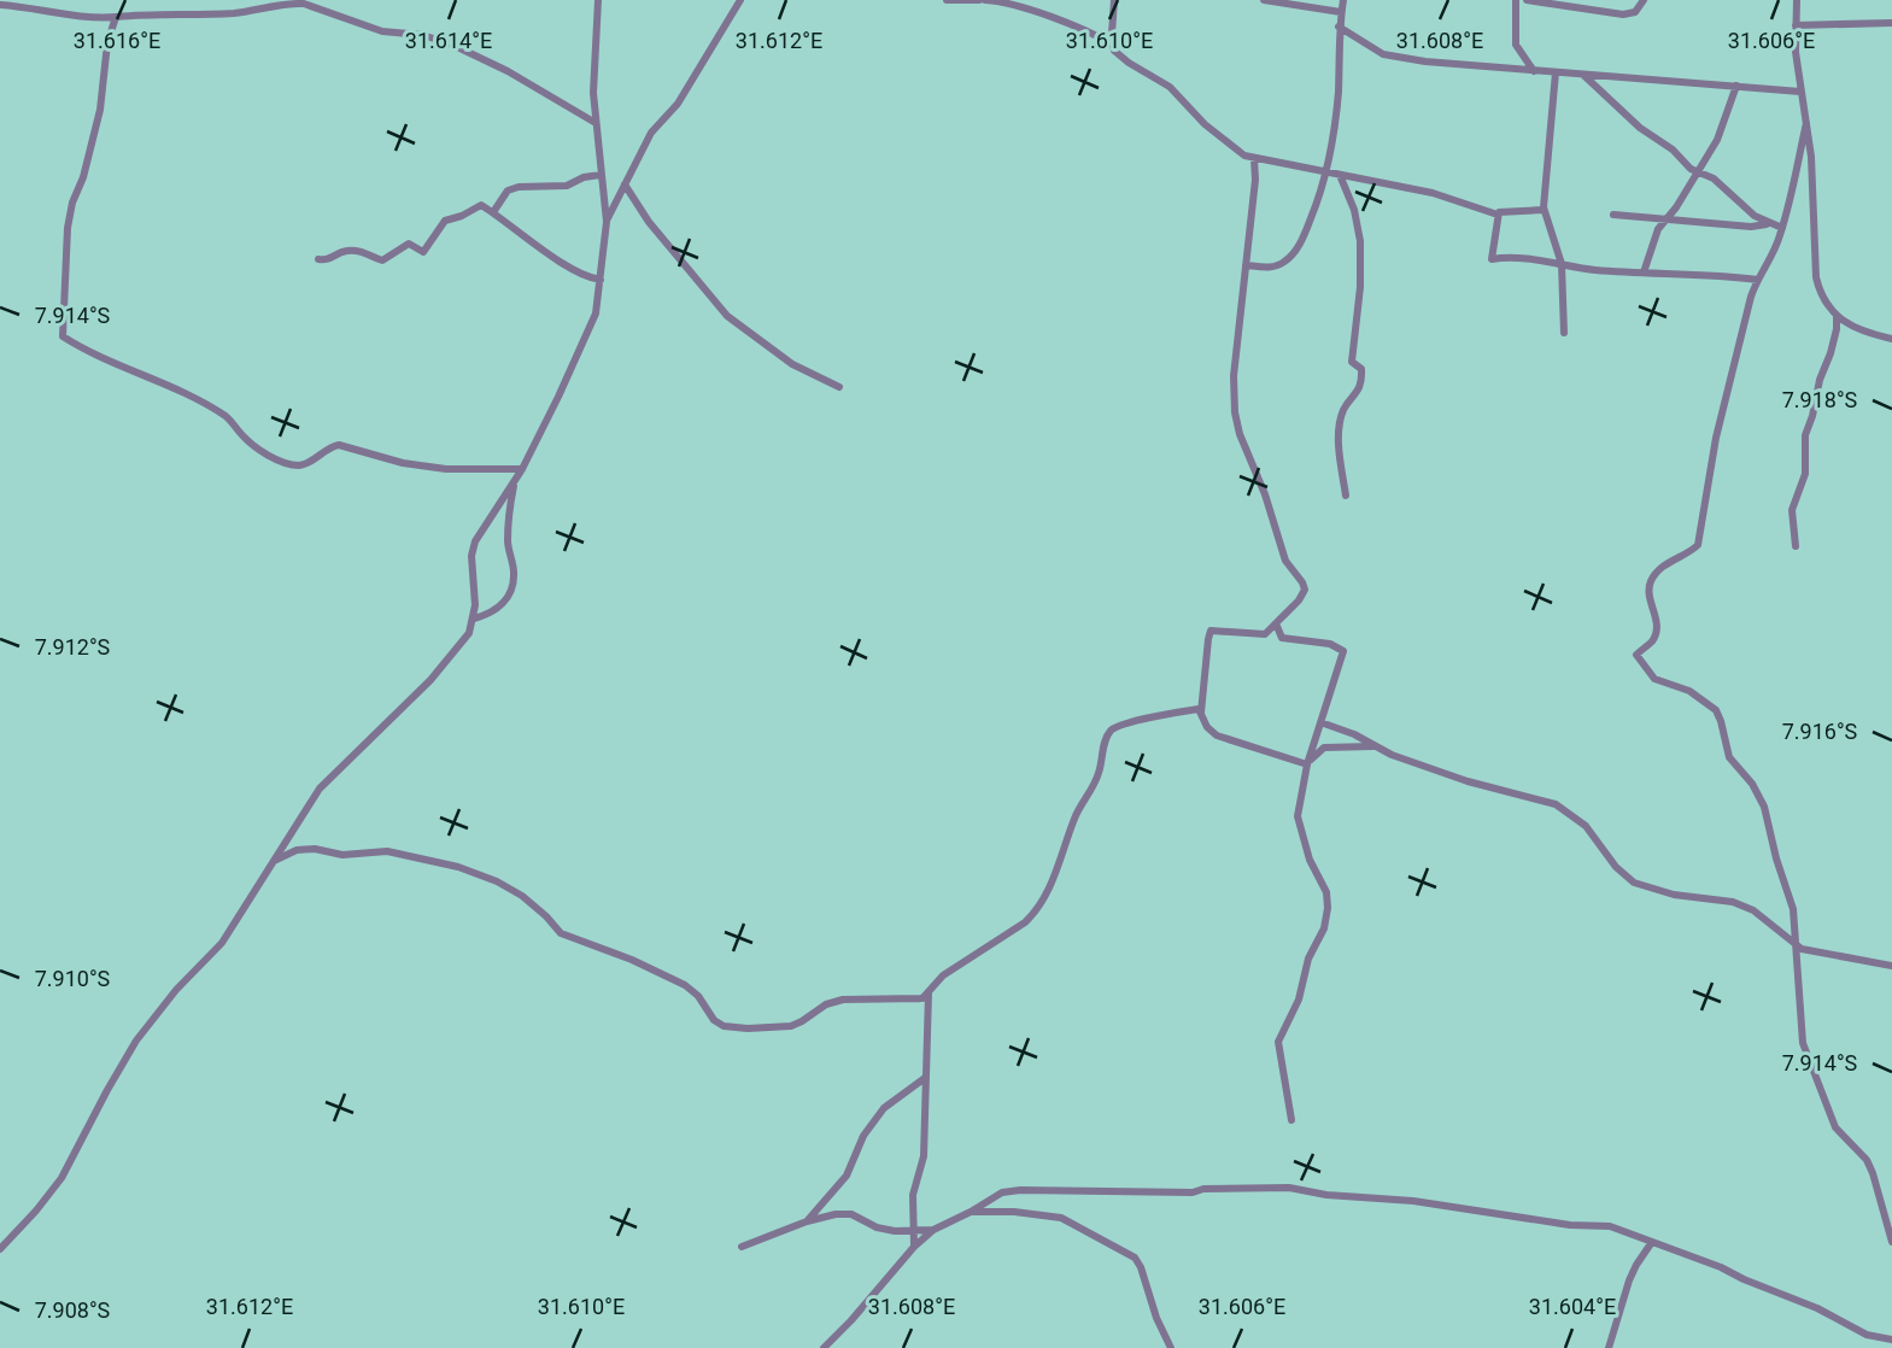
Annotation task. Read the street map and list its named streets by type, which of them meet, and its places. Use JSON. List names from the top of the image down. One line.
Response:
{"coordinates":["31.614°E","31.616°E","31.612°E","31.610°E","31.608°E","31.606°E","7.914°S","7.918°S","7.912°S","7.916°S","7.910°S","31.604°E","7.908°S"]}
